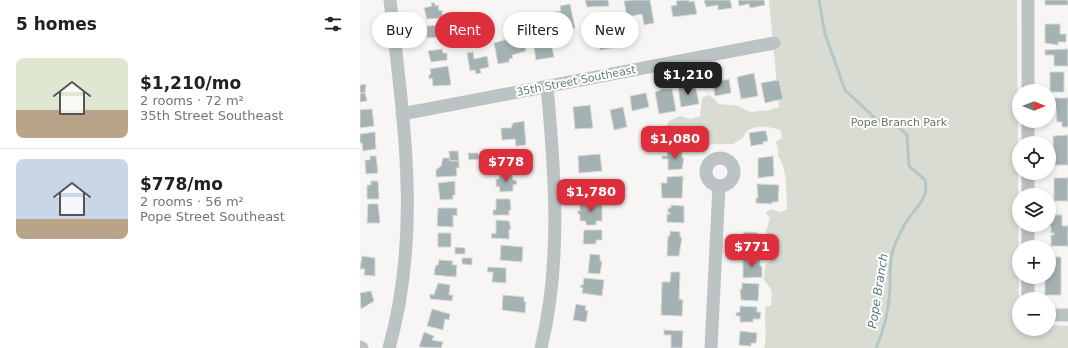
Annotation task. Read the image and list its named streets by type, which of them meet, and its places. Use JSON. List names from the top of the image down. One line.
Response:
{"streets":{"street":["35th Street Southeast"]},"water":["Pope Branch"],"parks":["Pope Branch Park"],"north":"right","page":{"heading":"5 homes","chip":["Buy","Rent","Filters","New"],"list":[{"name":"$1,210/mo","note":"2 rooms · 72 m² · 35th Street Southeast"},{"name":"$778/mo","note":"2 rooms · 56 m² · Pope Street Southeast"}],"price":["$1,210","$1,080","$778","$1,780","$771"],"map_buttons":["+","−"]}}
